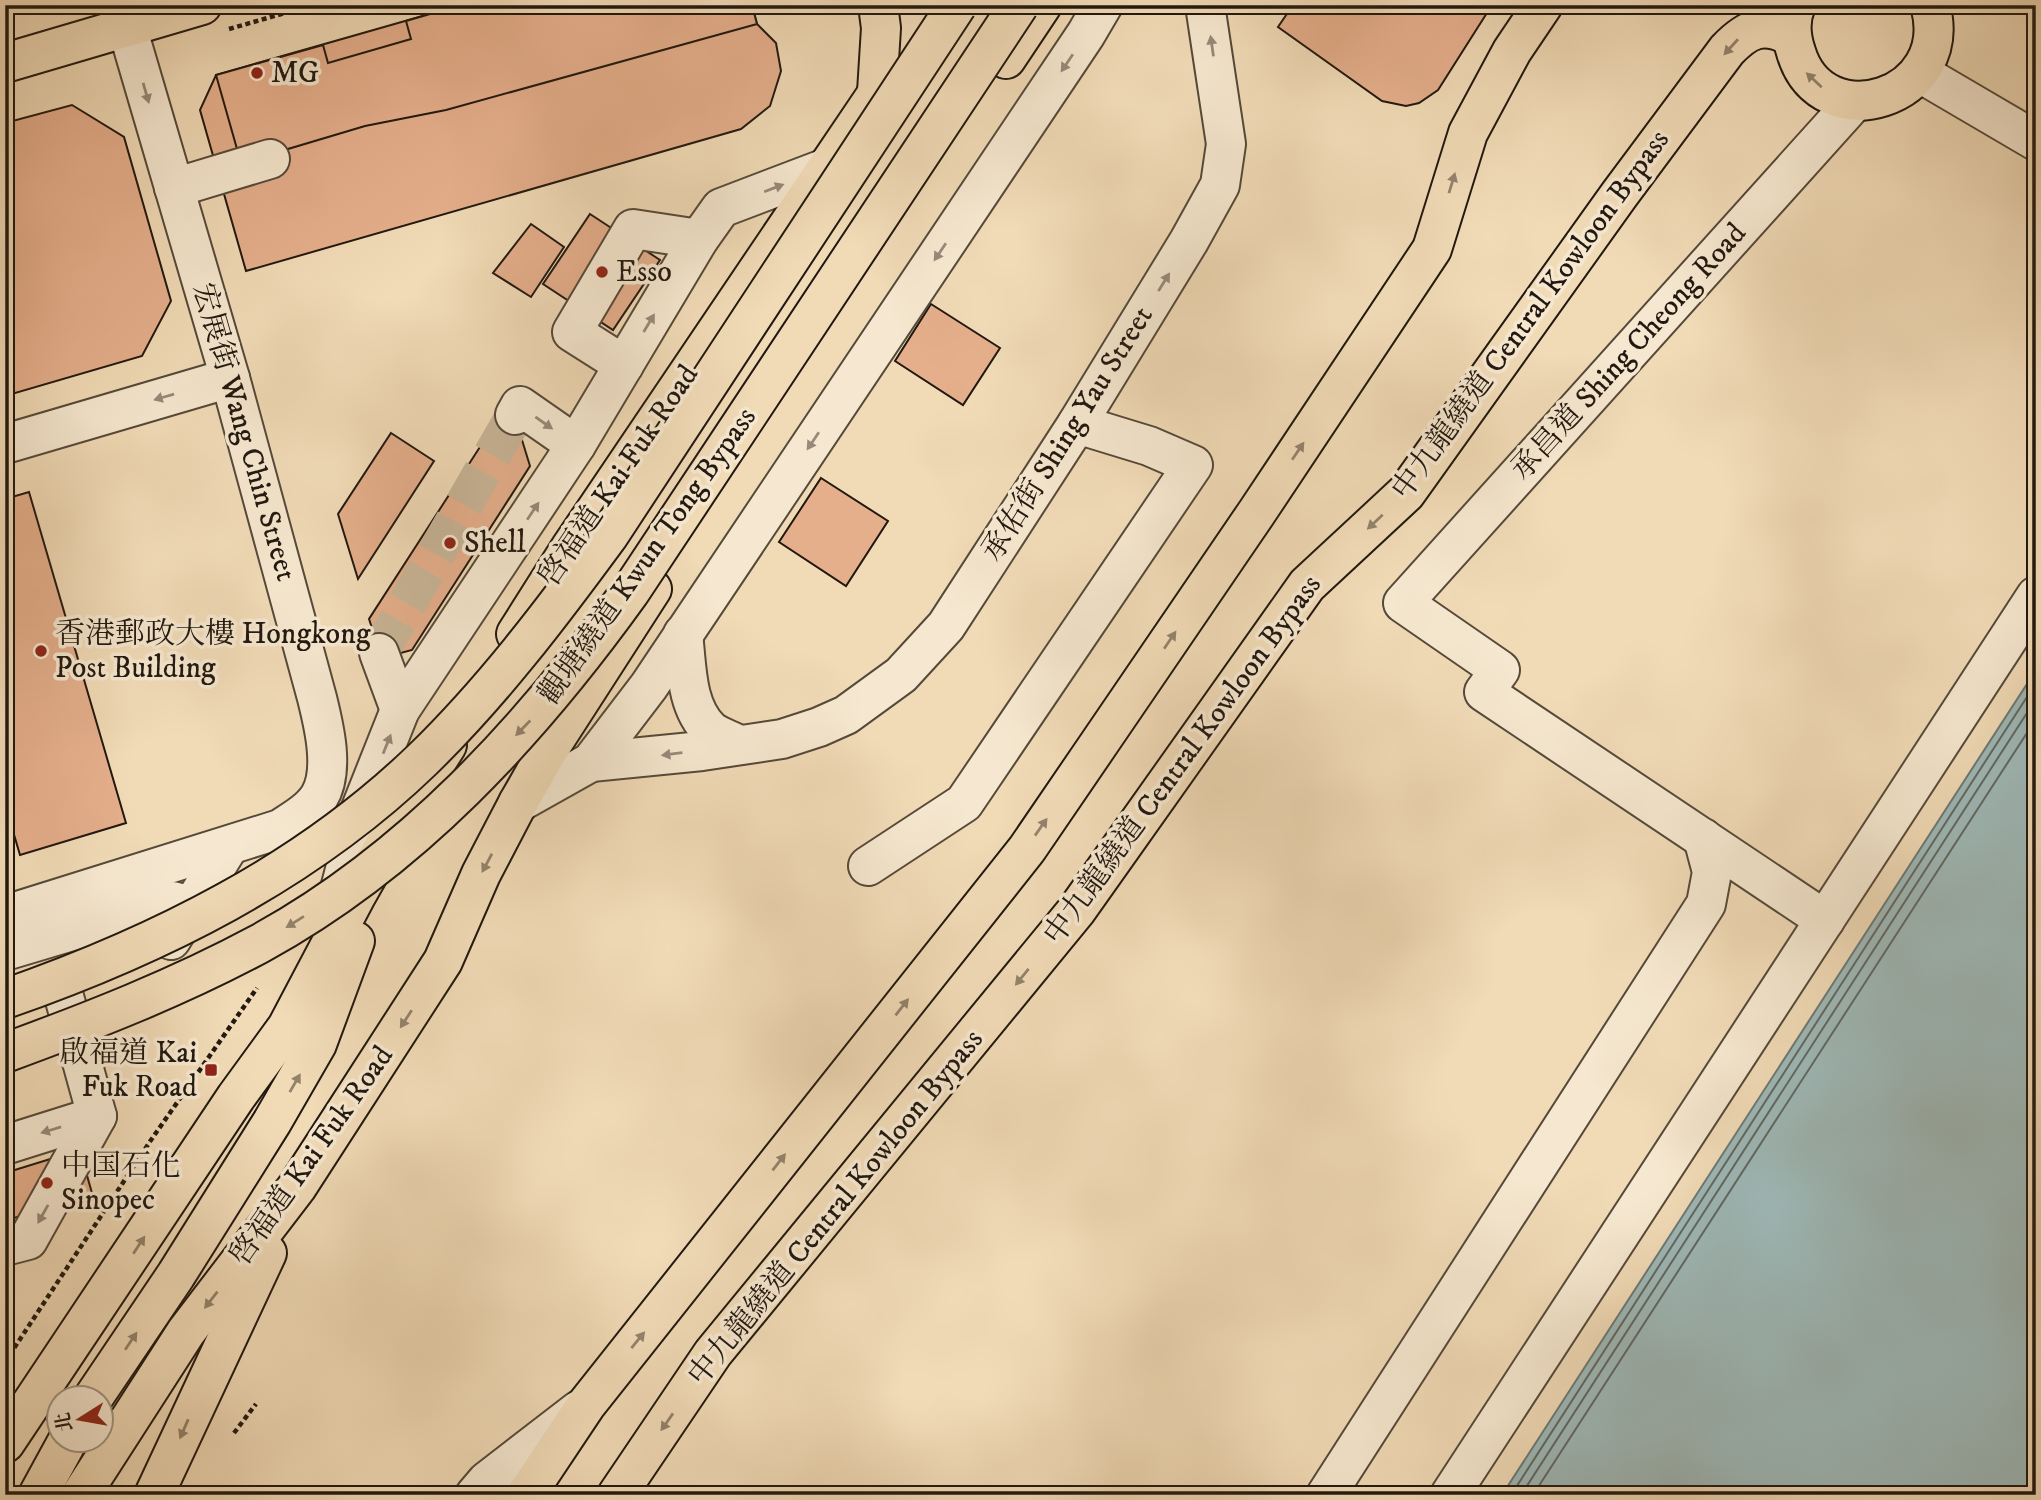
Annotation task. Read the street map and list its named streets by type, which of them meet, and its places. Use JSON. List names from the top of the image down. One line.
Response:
{"streets":{"main road":["中九龍繞道 Central Kowloon Bypass","啓福道 Kai Fuk Road","觀塘繞道 Kwun Tong Bypass"],"street":["承昌道 Shing Cheong Road","宏展街 Wang Chin Street","承佑街 Shing Yau Street"]},"places":{"other":["MG","Esso","Shell","香港郵政大樓 Hongkong Post Building","中国石化 Sinopec"],"transit":["啟福道 Kai Fuk Road"]},"north":"left"}
